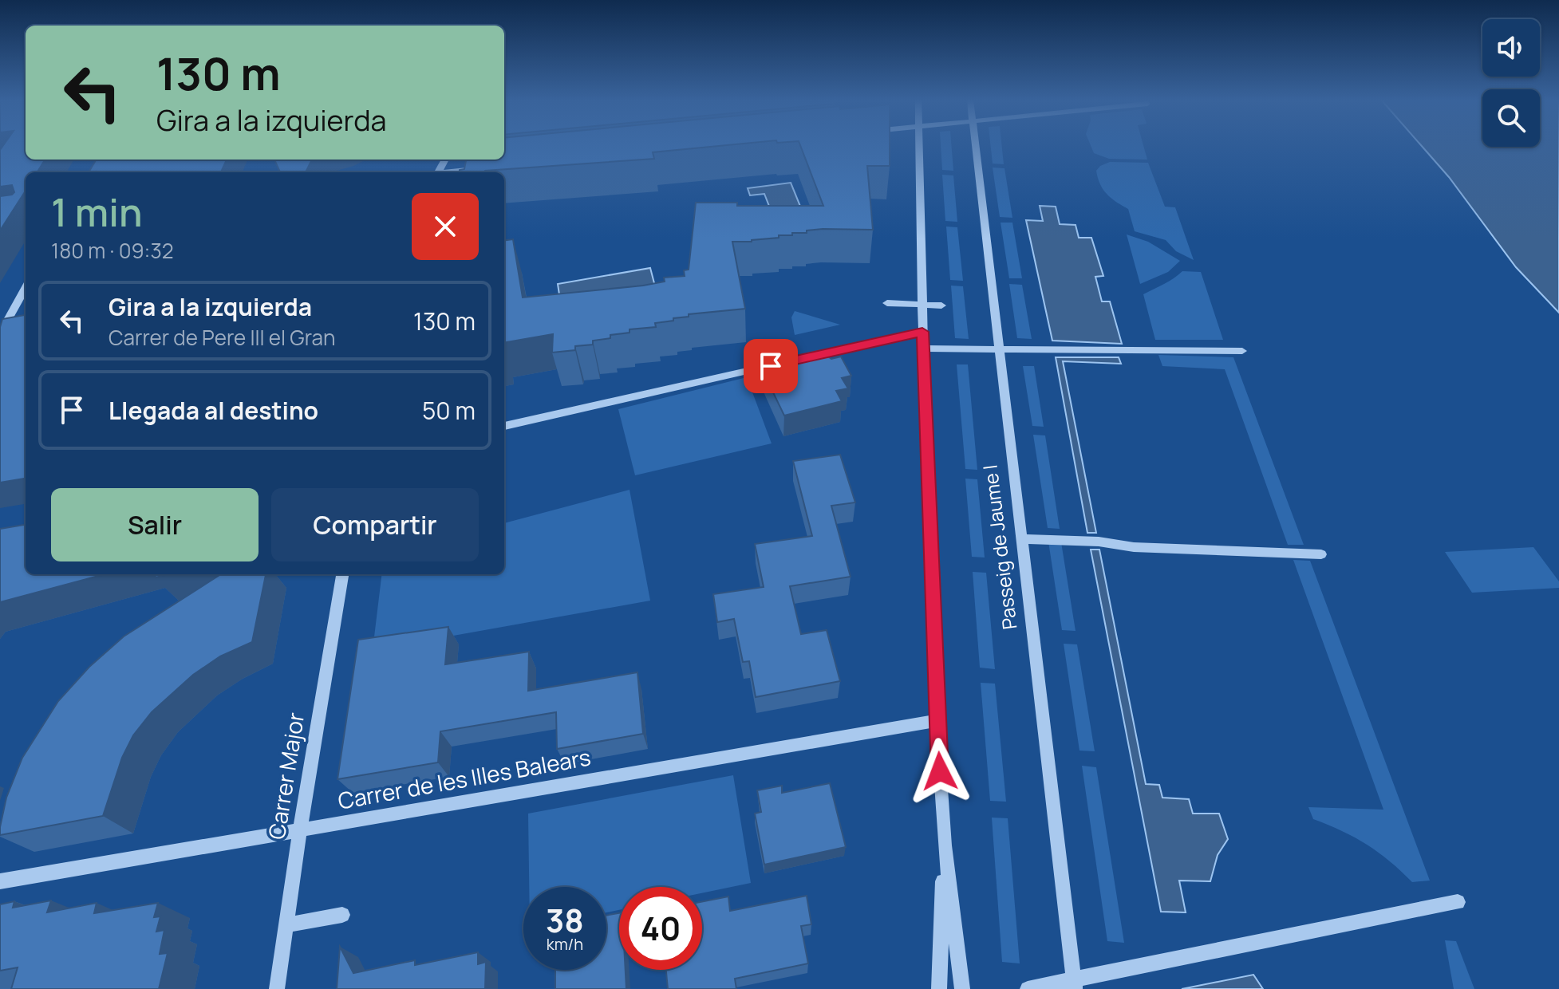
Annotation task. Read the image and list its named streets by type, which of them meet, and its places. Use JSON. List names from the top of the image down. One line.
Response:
{"streets":{"street":["Passeig de Jaume I","Carrer Major","Carrer de les Illes Balears"]},"crossings":[["Carrer Major","Carrer de les Illes Balears"]],"page":{"turn":["130 m","Gira a la izquierda"],"heading":["1 min","180 m · 09:32"],"list":[{"name":"Gira a la izquierda","note":"Carrer de Pere III el Gran","value":"130 m"},{"name":"Llegada al destino","value":"50 m"}],"buttons":["Salir","Compartir"],"speed":"38 km/h","limit":"40"}}
